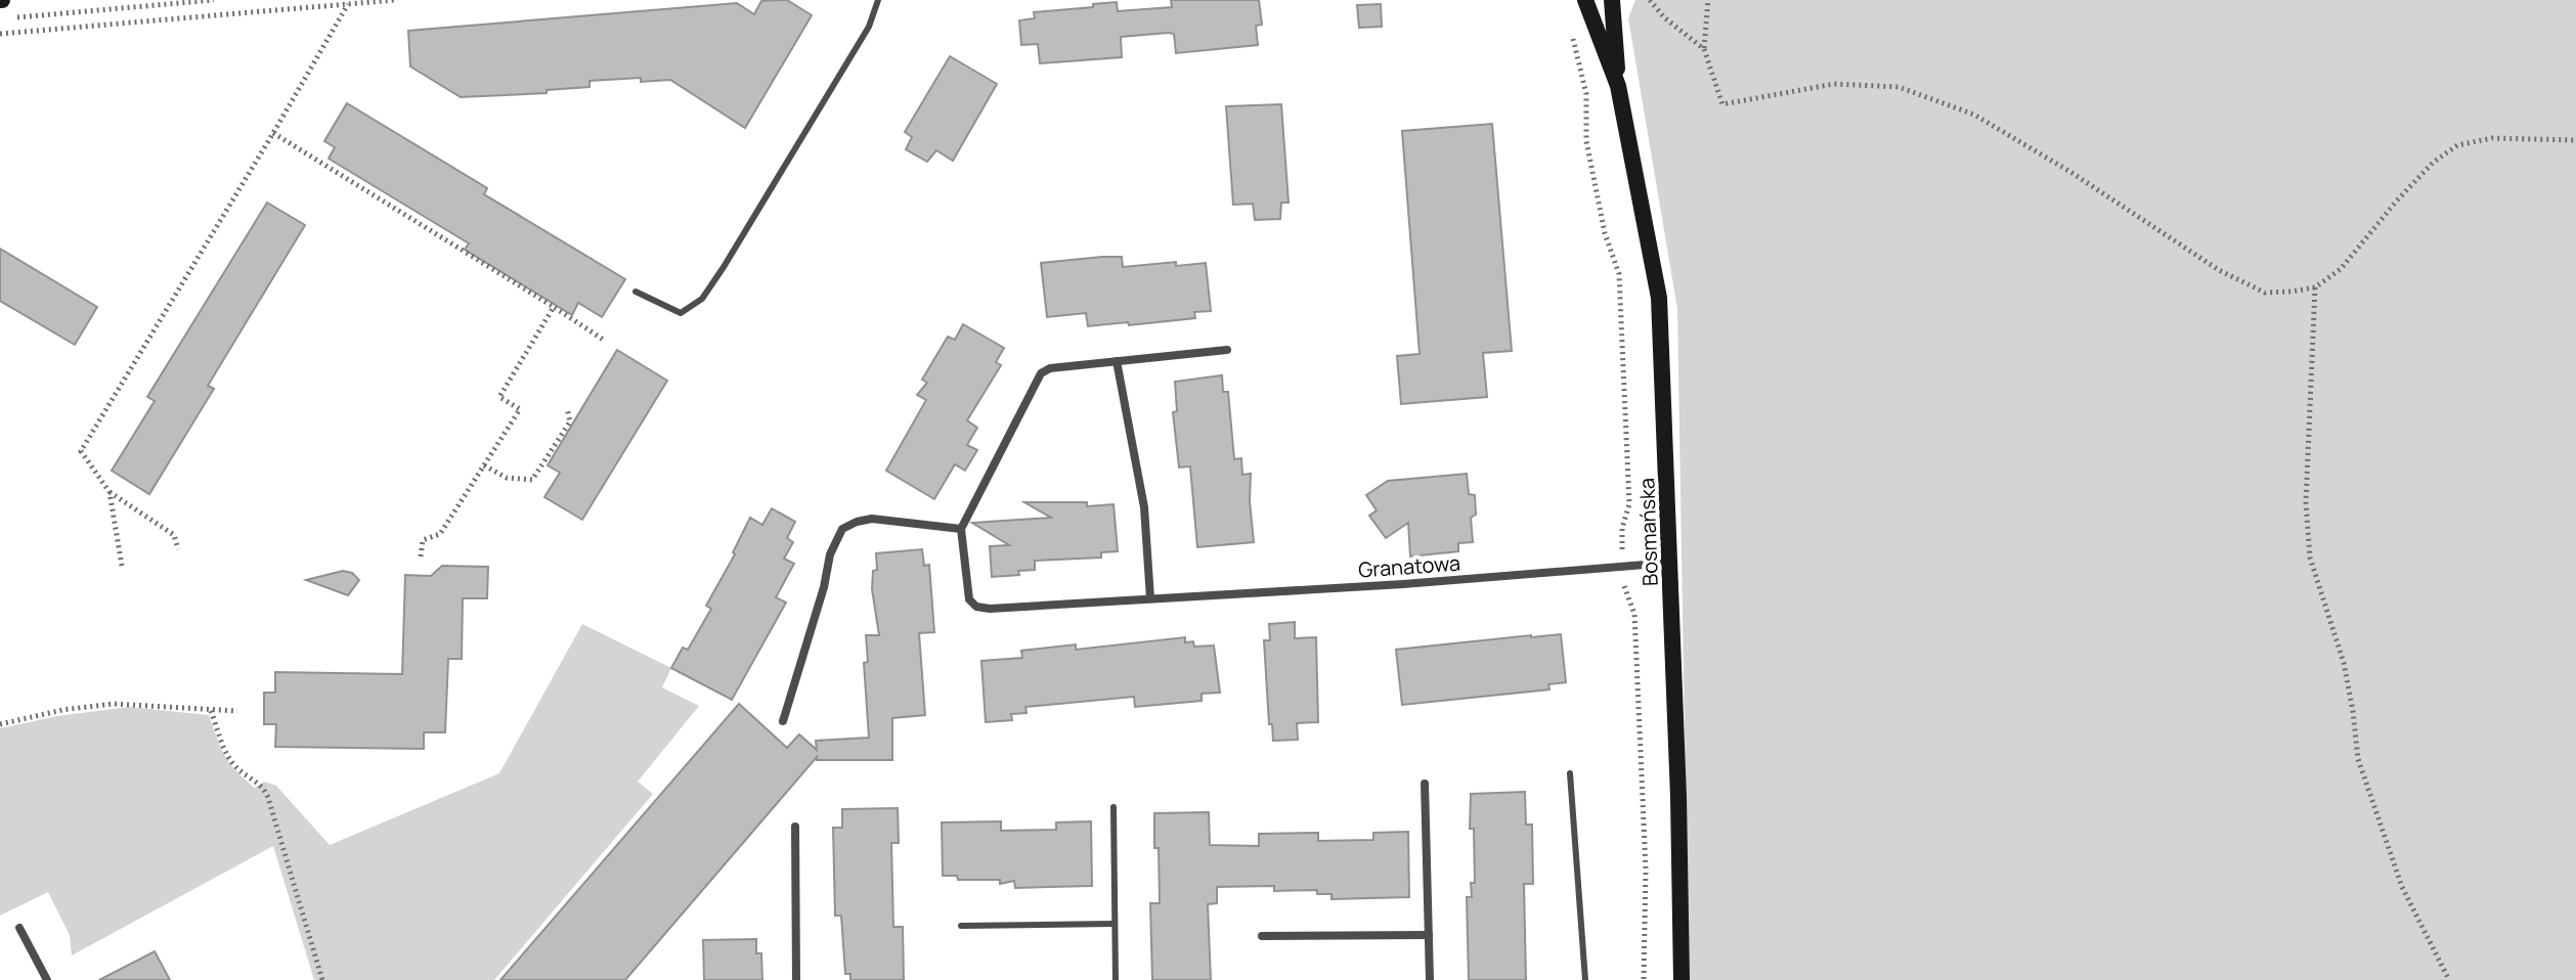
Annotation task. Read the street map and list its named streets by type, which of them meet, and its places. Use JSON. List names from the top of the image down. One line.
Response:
{"streets":{"street":["Bosmańska","Granatowa"]},"crossings":[["Bosmańska","Granatowa"]]}
